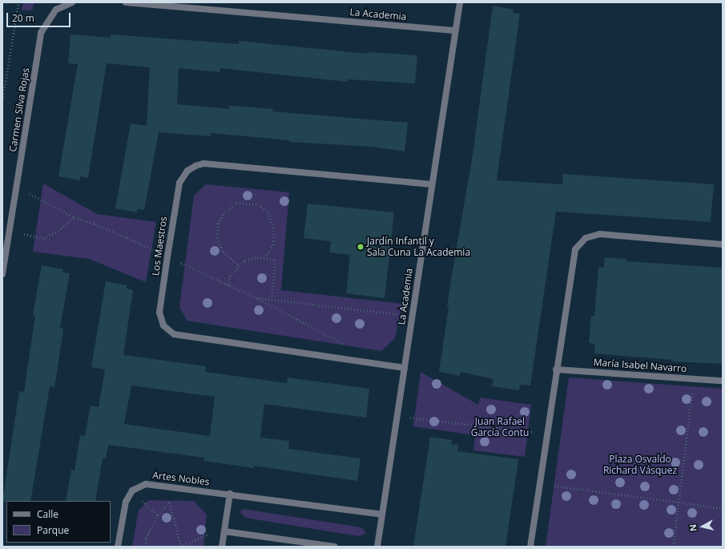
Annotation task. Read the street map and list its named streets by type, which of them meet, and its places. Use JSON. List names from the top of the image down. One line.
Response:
{"streets":{"street":["La Academia","Carmen Silva Rojas","Los Maestros","María Isabel Navarro","Artes Nobles"]},"crossings":[["La Academia","Los Maestros"],["La Academia","Artes Nobles"]],"parks":["Juan Rafael García Contu","Plaza Osvaldo Richard Vásquez"],"places":["Jardín Infantil y Sala Cuna La Academia"],"legend":["Calle","Parque"],"scale_bar":"20 m","north":"left"}
